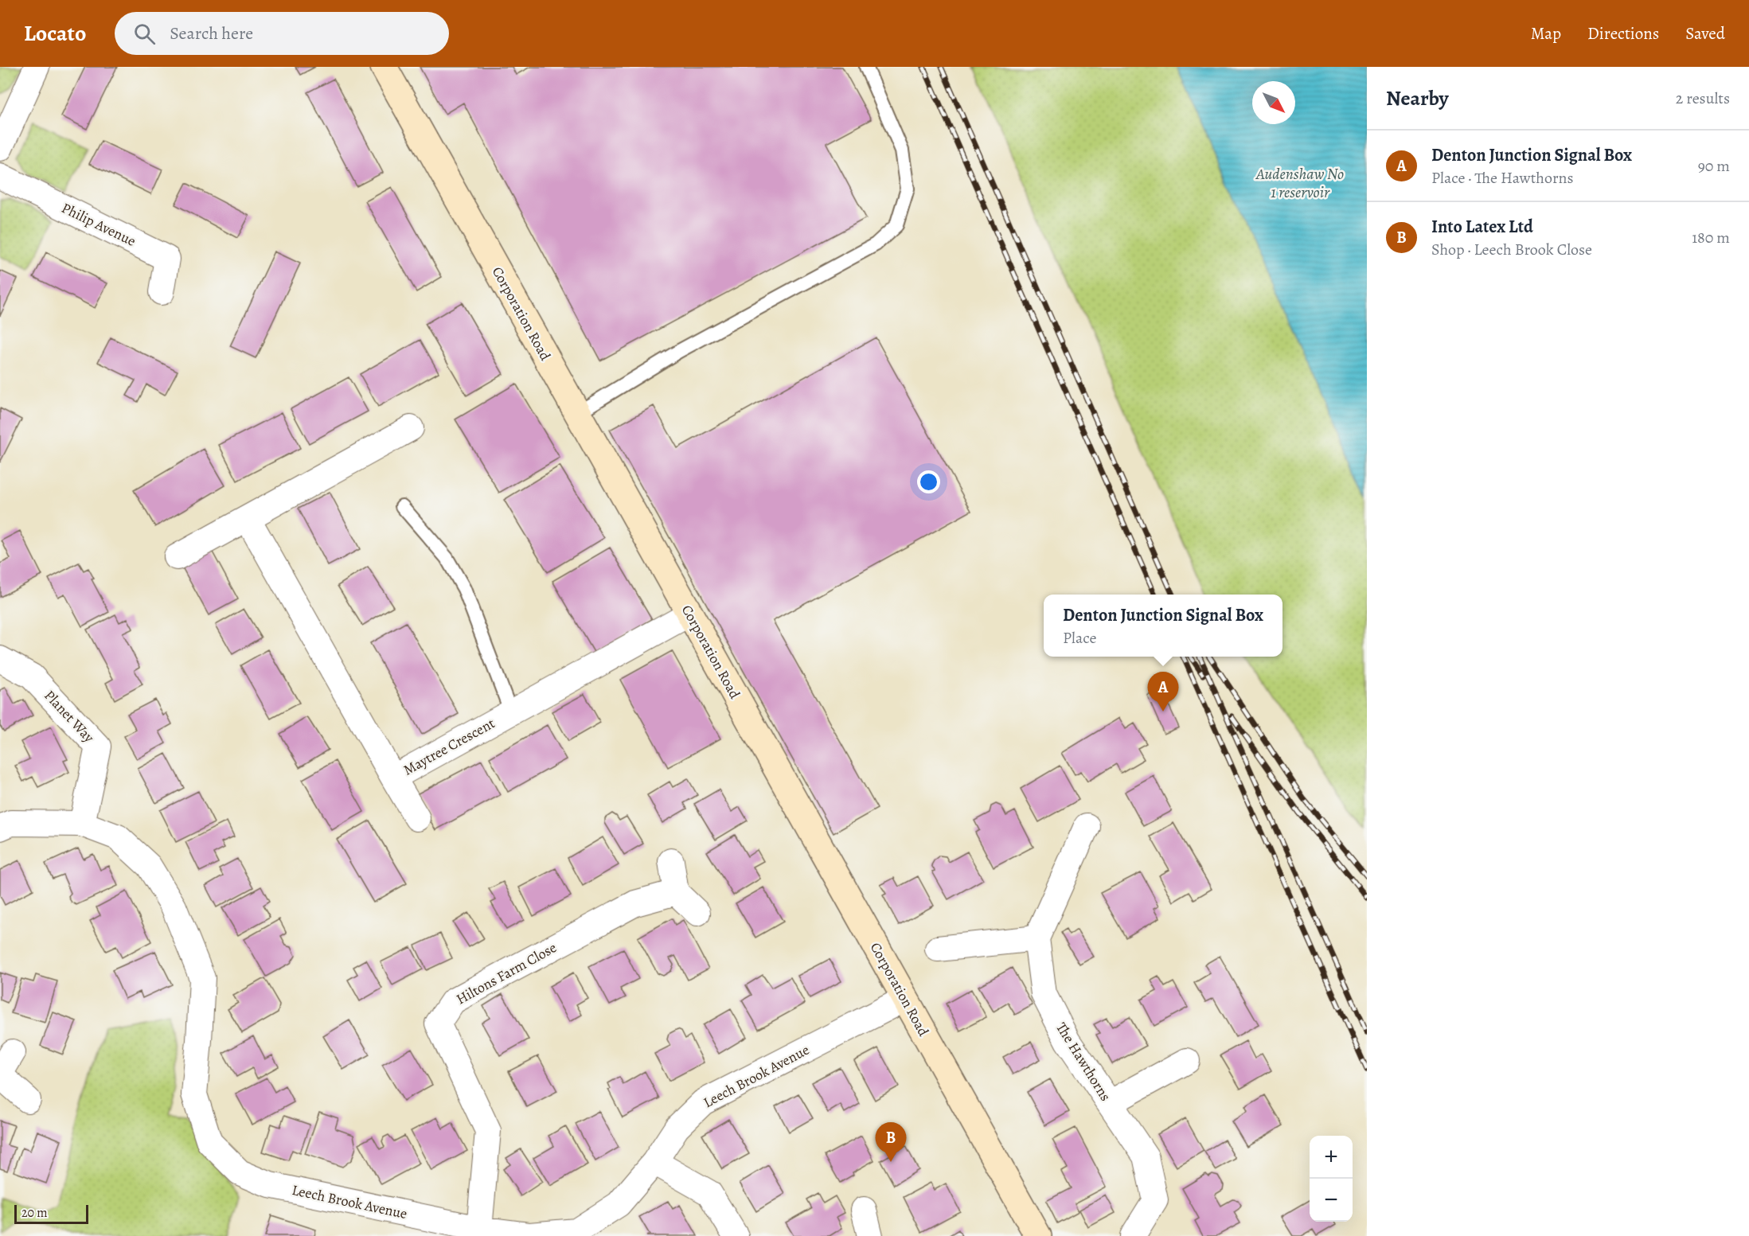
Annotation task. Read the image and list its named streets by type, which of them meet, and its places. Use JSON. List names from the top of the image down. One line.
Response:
{"streets":{"street":["Philip Avenue","Corporation Road","Planet Way","Maytree Crescent","Hiltons Farm Close","The Hawthorns","Leech Brook Avenue"]},"crossings":[["Corporation Road","Maytree Crescent"],["Corporation Road","Leech Brook Avenue"],["Planet Way","Leech Brook Avenue"],["Hiltons Farm Close","Leech Brook Avenue"]],"water":["Audenshaw No 1 reservoir"],"scale_bar":"20 m","north":"bottom right","page":{"header":"Locato","search":"Search here","nav":["Map","Directions","Saved"],"heading":["Nearby","2 results"],"list":[{"mark":"A","name":"Denton Junction Signal Box","note":"Place · The Hawthorns","value":"90 m"},{"mark":"B","name":"Into Latex Ltd","note":"Shop · Leech Brook Close","value":"180 m"}],"popup":["Denton Junction Signal Box","Place"],"pins":["A","B"],"map_buttons":["+","−"],"scale":"20 m"}}
